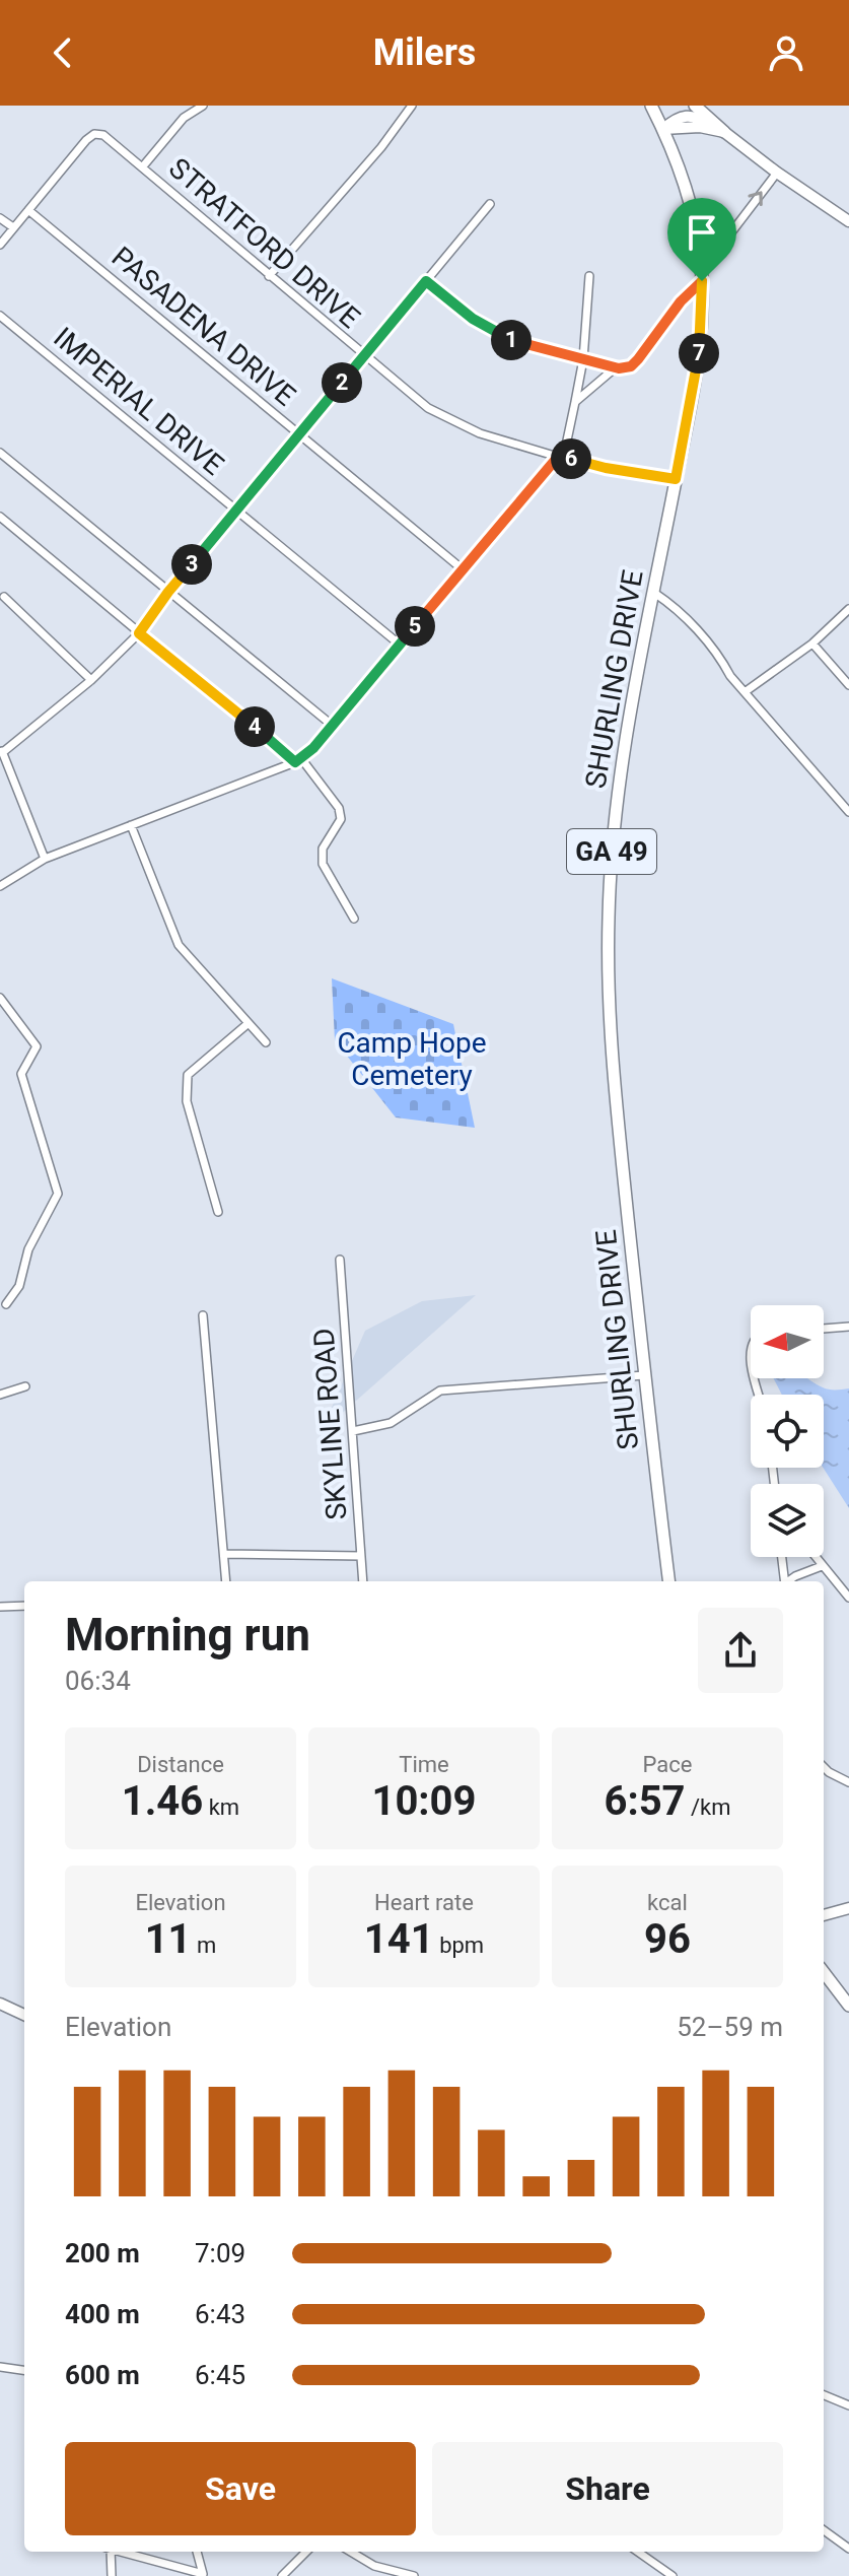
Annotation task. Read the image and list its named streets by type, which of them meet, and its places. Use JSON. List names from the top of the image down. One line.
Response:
{"streets":{"main road":["SHURLING DRIVE","GA 49"],"street":["STRATFORD DRIVE","PASADENA DRIVE","IMPERIAL DRIVE","SKYLINE ROAD"]},"crossings":[["STRATFORD DRIVE","PASADENA DRIVE"],["STRATFORD DRIVE","SHURLING DRIVE"],["SHURLING DRIVE","GA 49"]],"parks":["Camp Hope Cemetery"],"north":"left","page":{"header":"Milers","pins":["1","7","2","6","3","5","4"],"heading":["Morning run","06:34"],"stats":[["Distance","1.46 km"],["Time","10:09"],["Pace","6:57 /km"],["Elevation","11 m"],["Heart rate","141 bpm"],["kcal","96"]],"chart":["Elevation","52–59 m"],"list":[{"name":"200 m","note":"7:09"},{"name":"400 m","note":"6:43"},{"name":"600 m","note":"6:45"}],"buttons":["Save","Share"]}}
